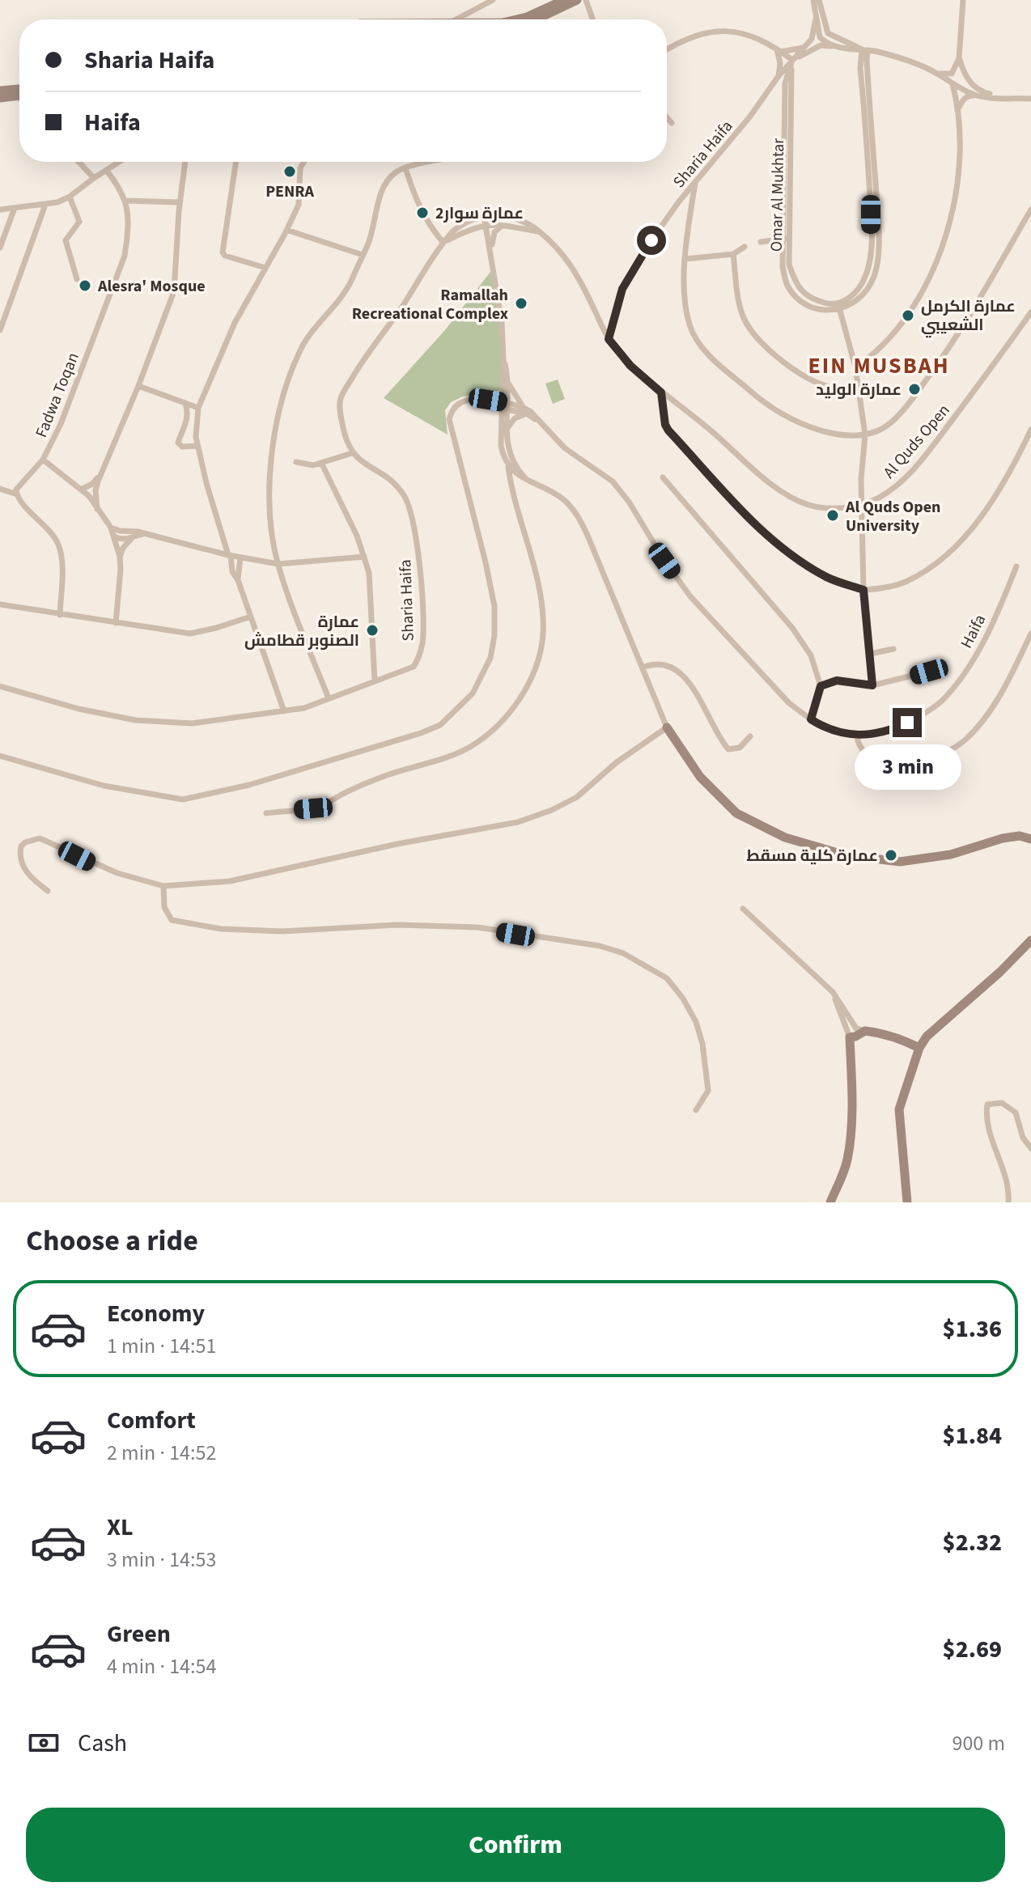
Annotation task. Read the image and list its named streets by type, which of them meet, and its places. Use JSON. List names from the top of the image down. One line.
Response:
{"streets":{"street":["Sharia Haifa","Omar Al Mukhtar","Fadwa Toqan","Al Quds Open","Haifa"]},"crossings":[["Sharia Haifa","Omar Al Mukhtar"],["Sharia Haifa","Al Quds Open"]],"districts":["EIN MUSBAH"],"places":["PENRA","عمارة سوار2","Alesra' Mosque","Ramallah Recreational Complex","عمارة الكرمل الشعيبي","عمارة الوليد","Al Quds Open University","عمارة الصنوبر قطامش","عمارة كلية مسقط"],"page":{"banner":["Sharia Haifa","Haifa"],"bubble":"3 min","heading":"Choose a ride","list":[{"name":"Economy","note":"1 min · 14:51","value":"$1.36"},{"name":"Comfort","note":"2 min · 14:52","value":"$1.84"},{"name":"XL","note":"3 min · 14:53","value":"$2.32"},{"name":"Green","note":"4 min · 14:54","value":"$2.69"}],"pay":["Cash","900 m"],"buttons":"Confirm"}}
